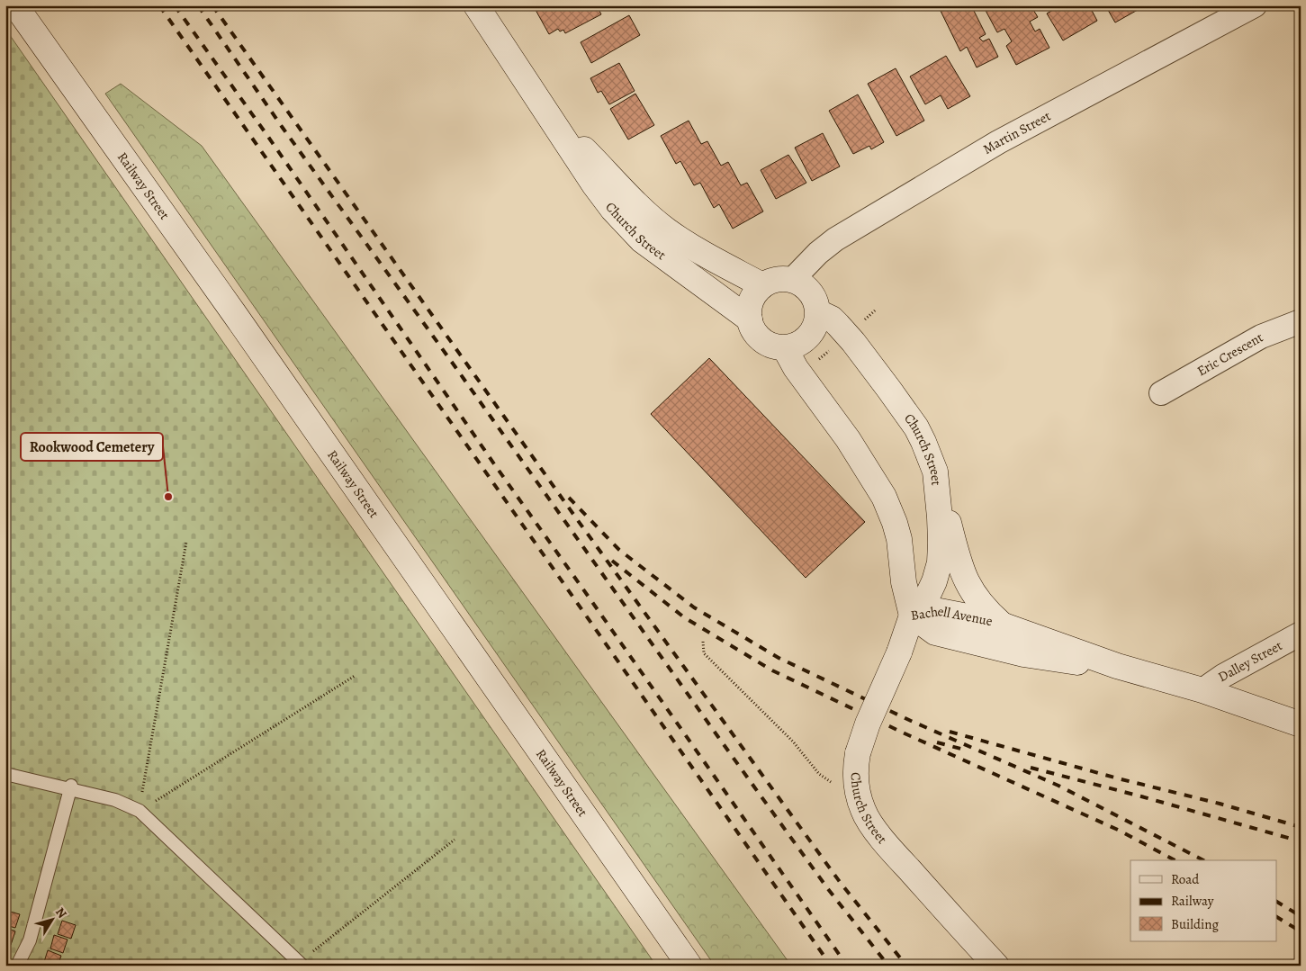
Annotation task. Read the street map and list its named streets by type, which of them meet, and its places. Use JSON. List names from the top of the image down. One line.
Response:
{"streets":{"main road":["Railway Street","Church Street","Bachell Avenue"],"street":["Martin Street","Eric Crescent","Dalley Street"]},"crossings":[["Martin Street","Church Street"],["Church Street","Bachell Avenue"],["Bachell Avenue","Dalley Street"]],"places":["Rookwood Cemetery"],"legend":["Road","Railway","Building"],"north":"top right"}
